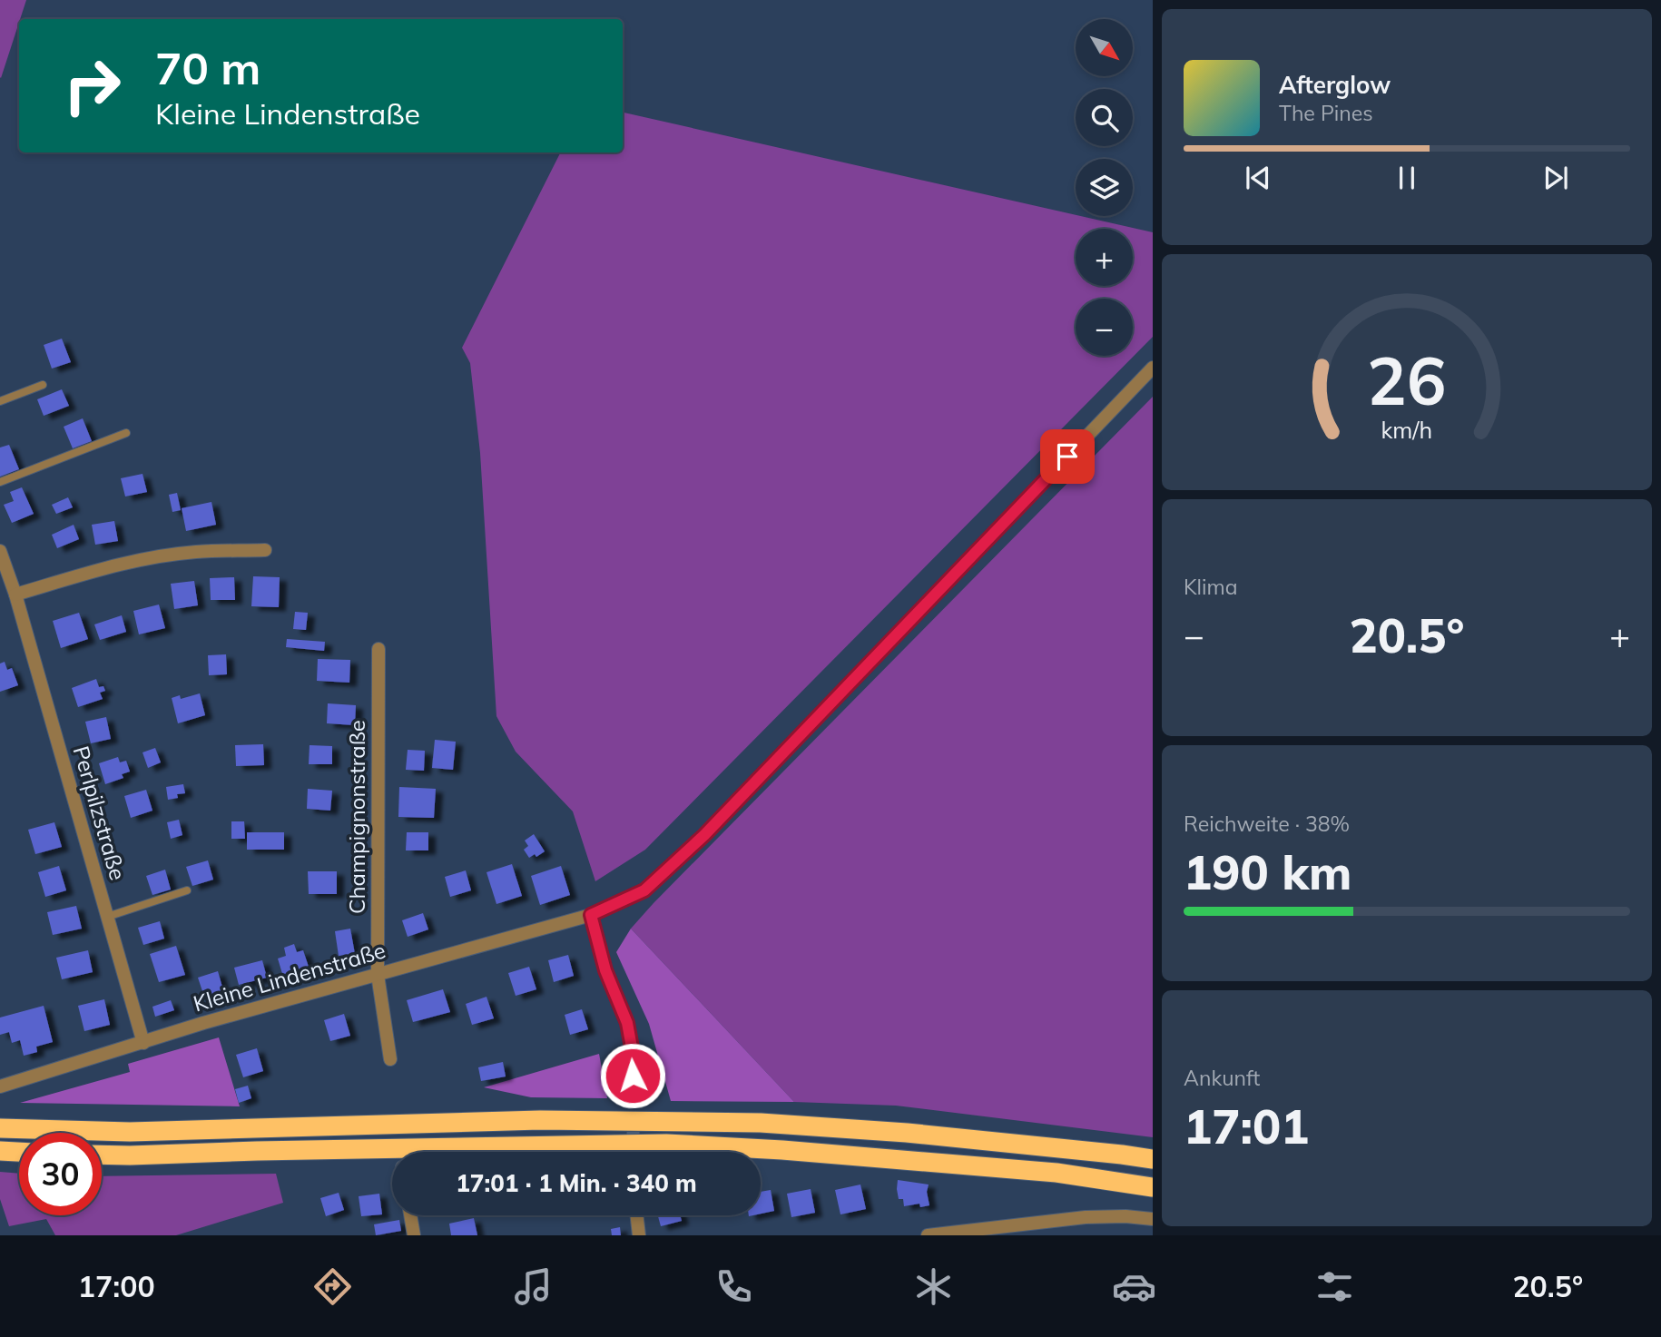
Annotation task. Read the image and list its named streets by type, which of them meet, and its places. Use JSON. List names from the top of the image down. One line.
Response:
{"streets":{"street":["Perlpilzstraße","Champignonstraße","Kleine Lindenstraße"]},"crossings":[["Perlpilzstraße","Kleine Lindenstraße"],["Champignonstraße","Kleine Lindenstraße"]],"north":"bottom right","page":{"map_buttons":["+","−"],"turn":["70 m","Kleine Lindenstraße"],"song":["Afterglow","The Pines"],"tile":["Klima",["Reichweite · 38%","190 km"],["Ankunft","17:01"]],"heat":["−","20.5°","+"],"limit":"30","trip":"17:01 · 1 Min. · 340 m","tabs":["17:00","20.5°"],"gauge":["26","km/h"]}}
